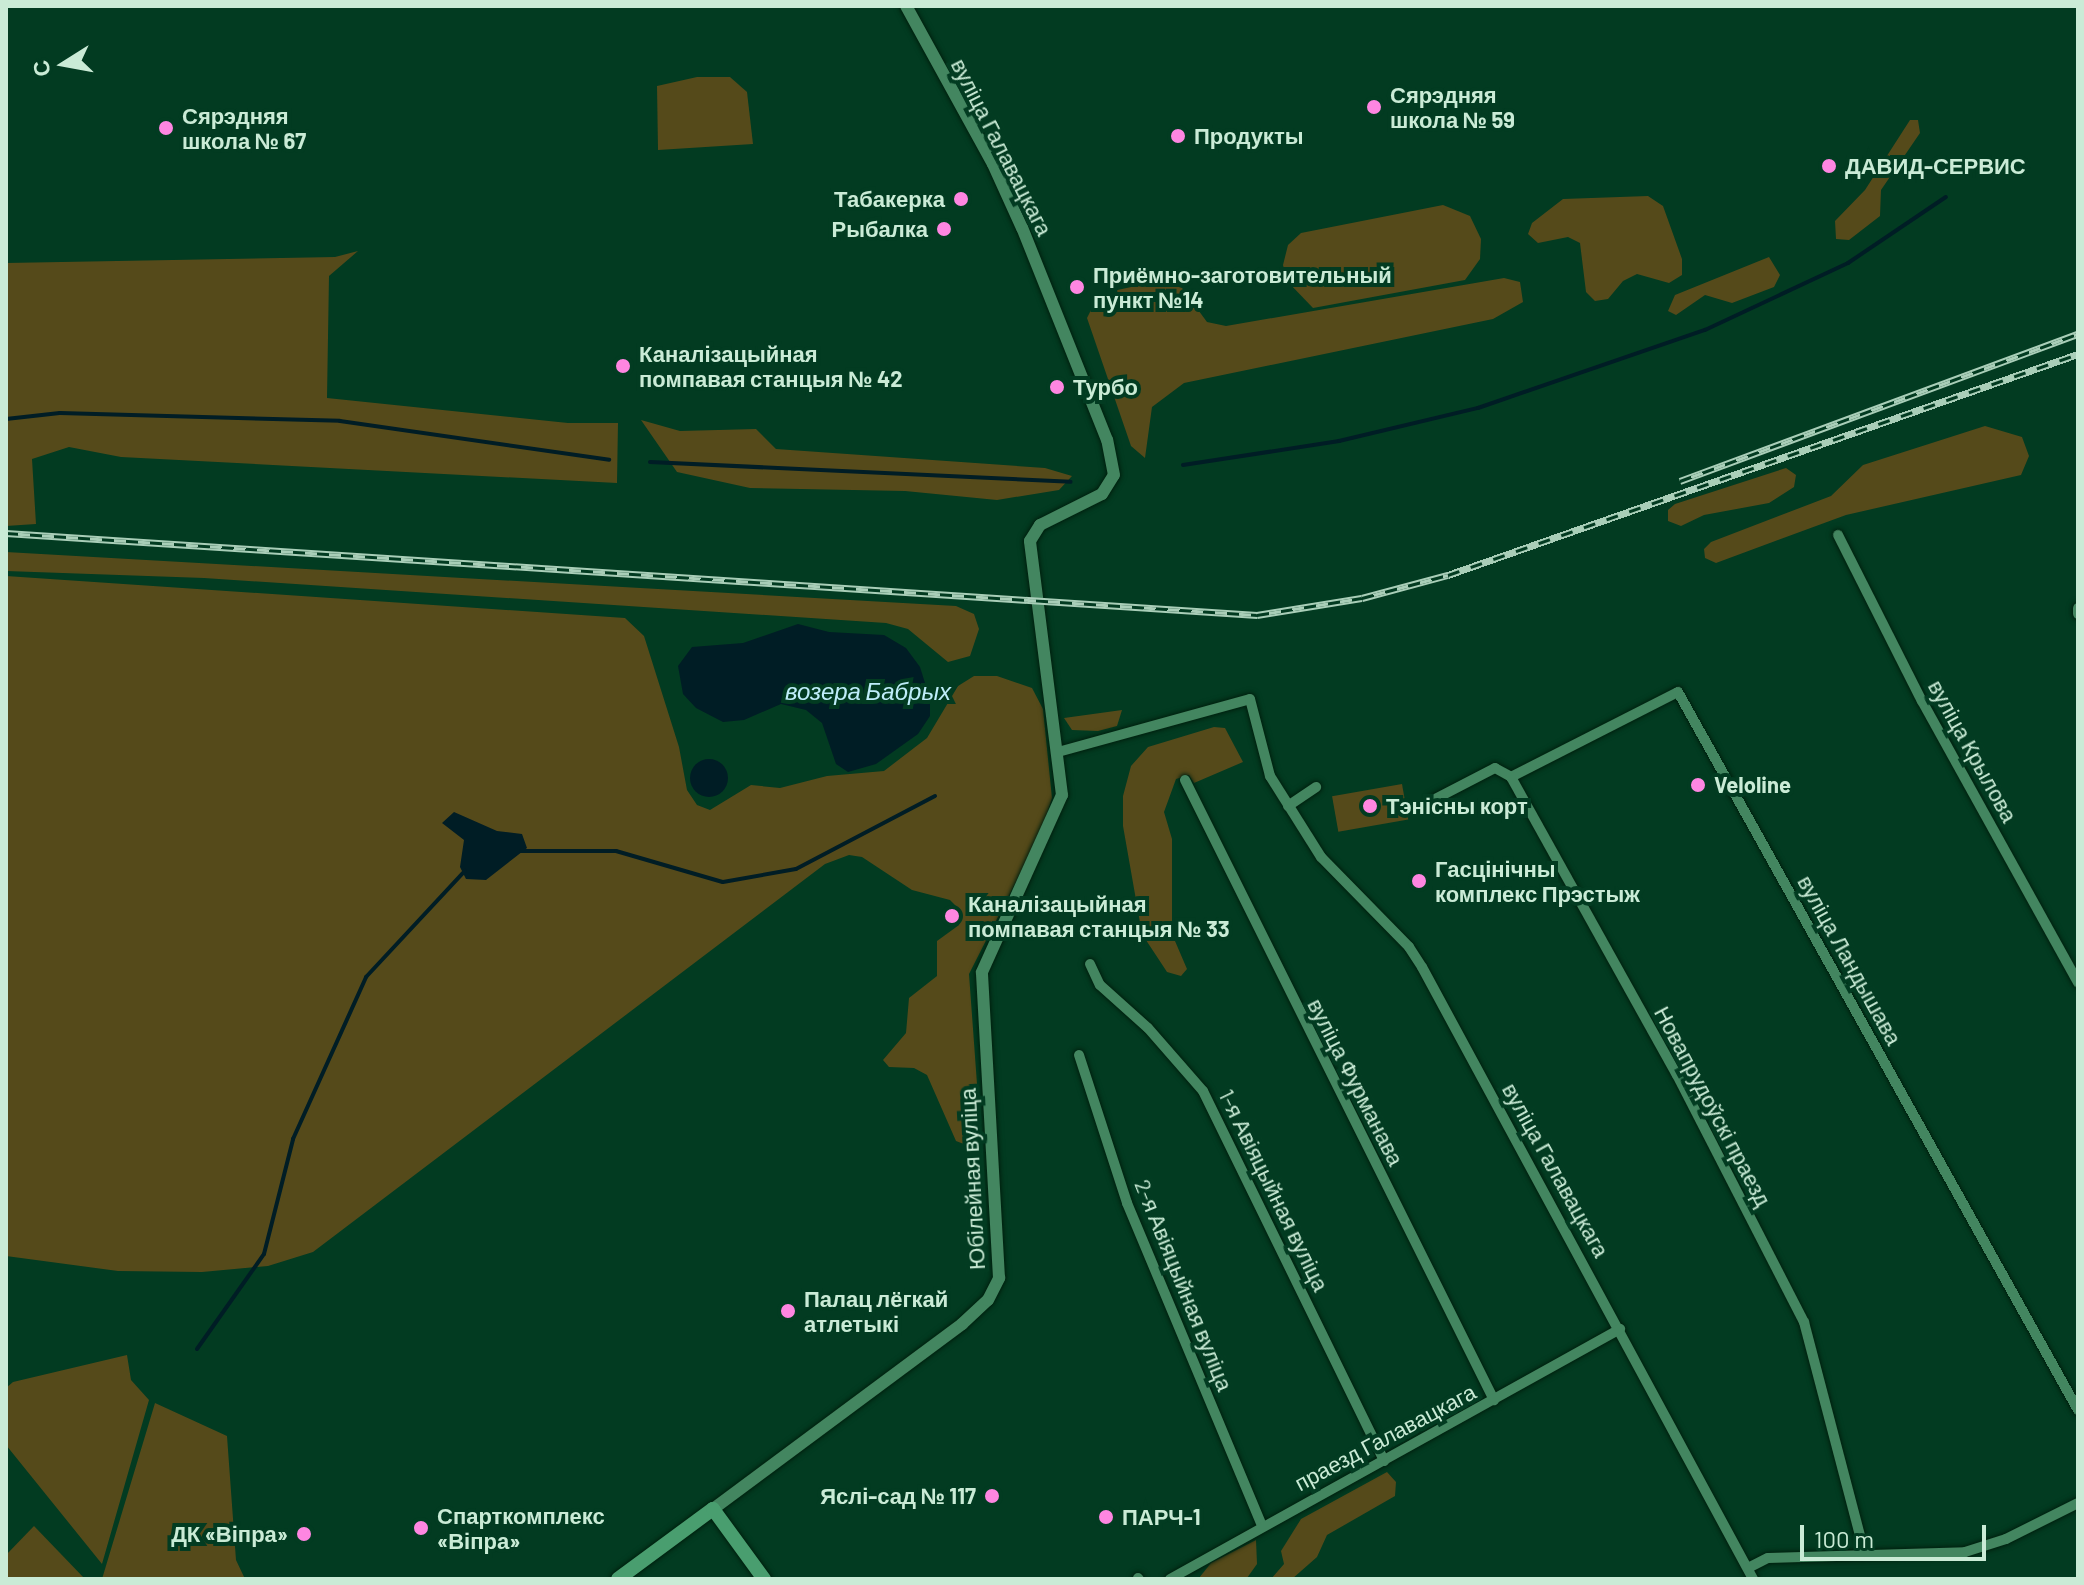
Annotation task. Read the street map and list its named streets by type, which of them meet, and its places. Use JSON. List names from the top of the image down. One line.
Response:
{"streets":{"main road":["Юбілейная вуліца"],"street":["вуліца Галавацкага","вуліца Крылова","вуліца Ландышава","вуліца Фурманава","Новапрудоўскі праезд","1-я Авіяцыйная вуліца","2-я Авіяцыйная вуліца","праезд Галавацкага"]},"crossings":[["вуліца Галавацкага","Юбілейная вуліца"],["вуліца Галавацкага","праезд Галавацкага"],["вуліца Ландышава","Новапрудоўскі праезд"],["вуліца Фурманава","праезд Галавацкага"],["1-я Авіяцыйная вуліца","праезд Галавацкага"],["2-я Авіяцыйная вуліца","праезд Галавацкага"]],"water":["возера Бабрых"],"places":["Сярэдняя школа № 59","Сярэдняя школа № 67","Продукты","ДАВИД-СЕРВИС","Табакерка","Рыбалка","Приёмно-заготовительный пункт №14","Каналізацыйная помпавая станцыя № 42","Турбо","Veloline","Тэнісны корт","Гасцінічны комплекс Прэстыж","Каналізацыйная помпавая станцыя № 33","Палац лёгкай атлетыкі","Яслі-сад № 117","ПАРЧ-1","Спарткомплекс «Віпра»","ДК «Віпра»"],"scale_bar":"100 m","north":"left"}
